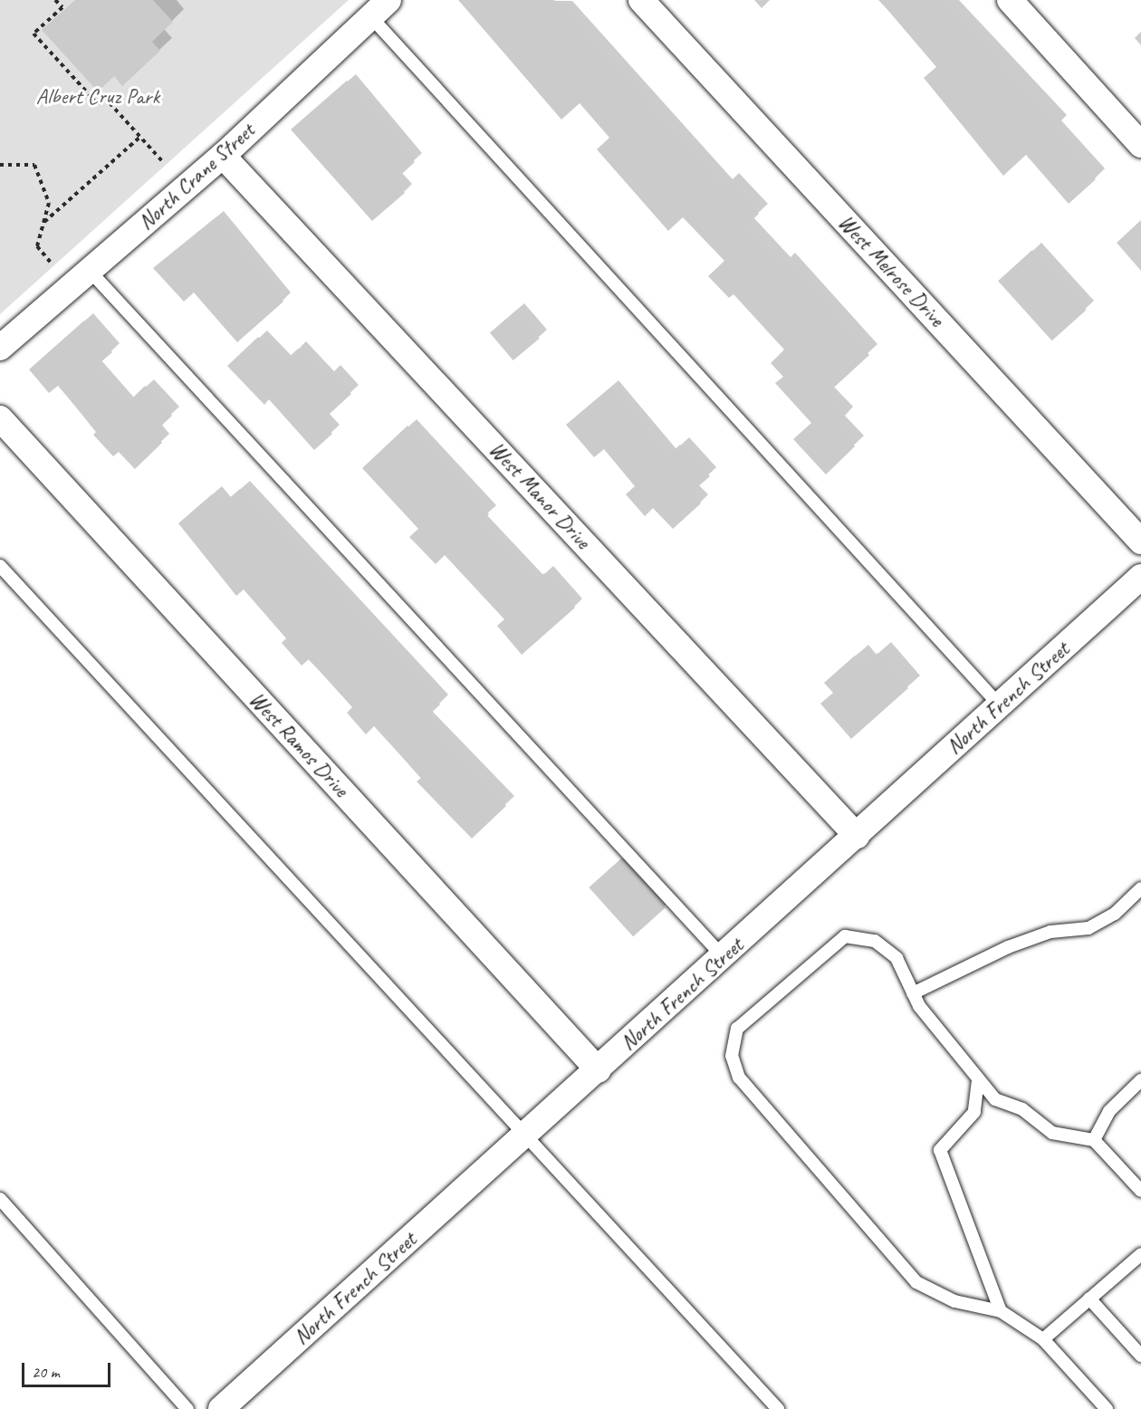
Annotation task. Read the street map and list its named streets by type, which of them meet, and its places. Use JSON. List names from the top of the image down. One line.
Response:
{"streets":{"street":["North Crane Street","West Melrose Drive","West Manor Drive","North French Street","West Ramos Drive"]},"crossings":[["North Crane Street","West Manor Drive"],["West Manor Drive","North French Street"],["North French Street","West Ramos Drive"]],"parks":["Albert Cruz Park"],"scale_bar":"20 m"}
